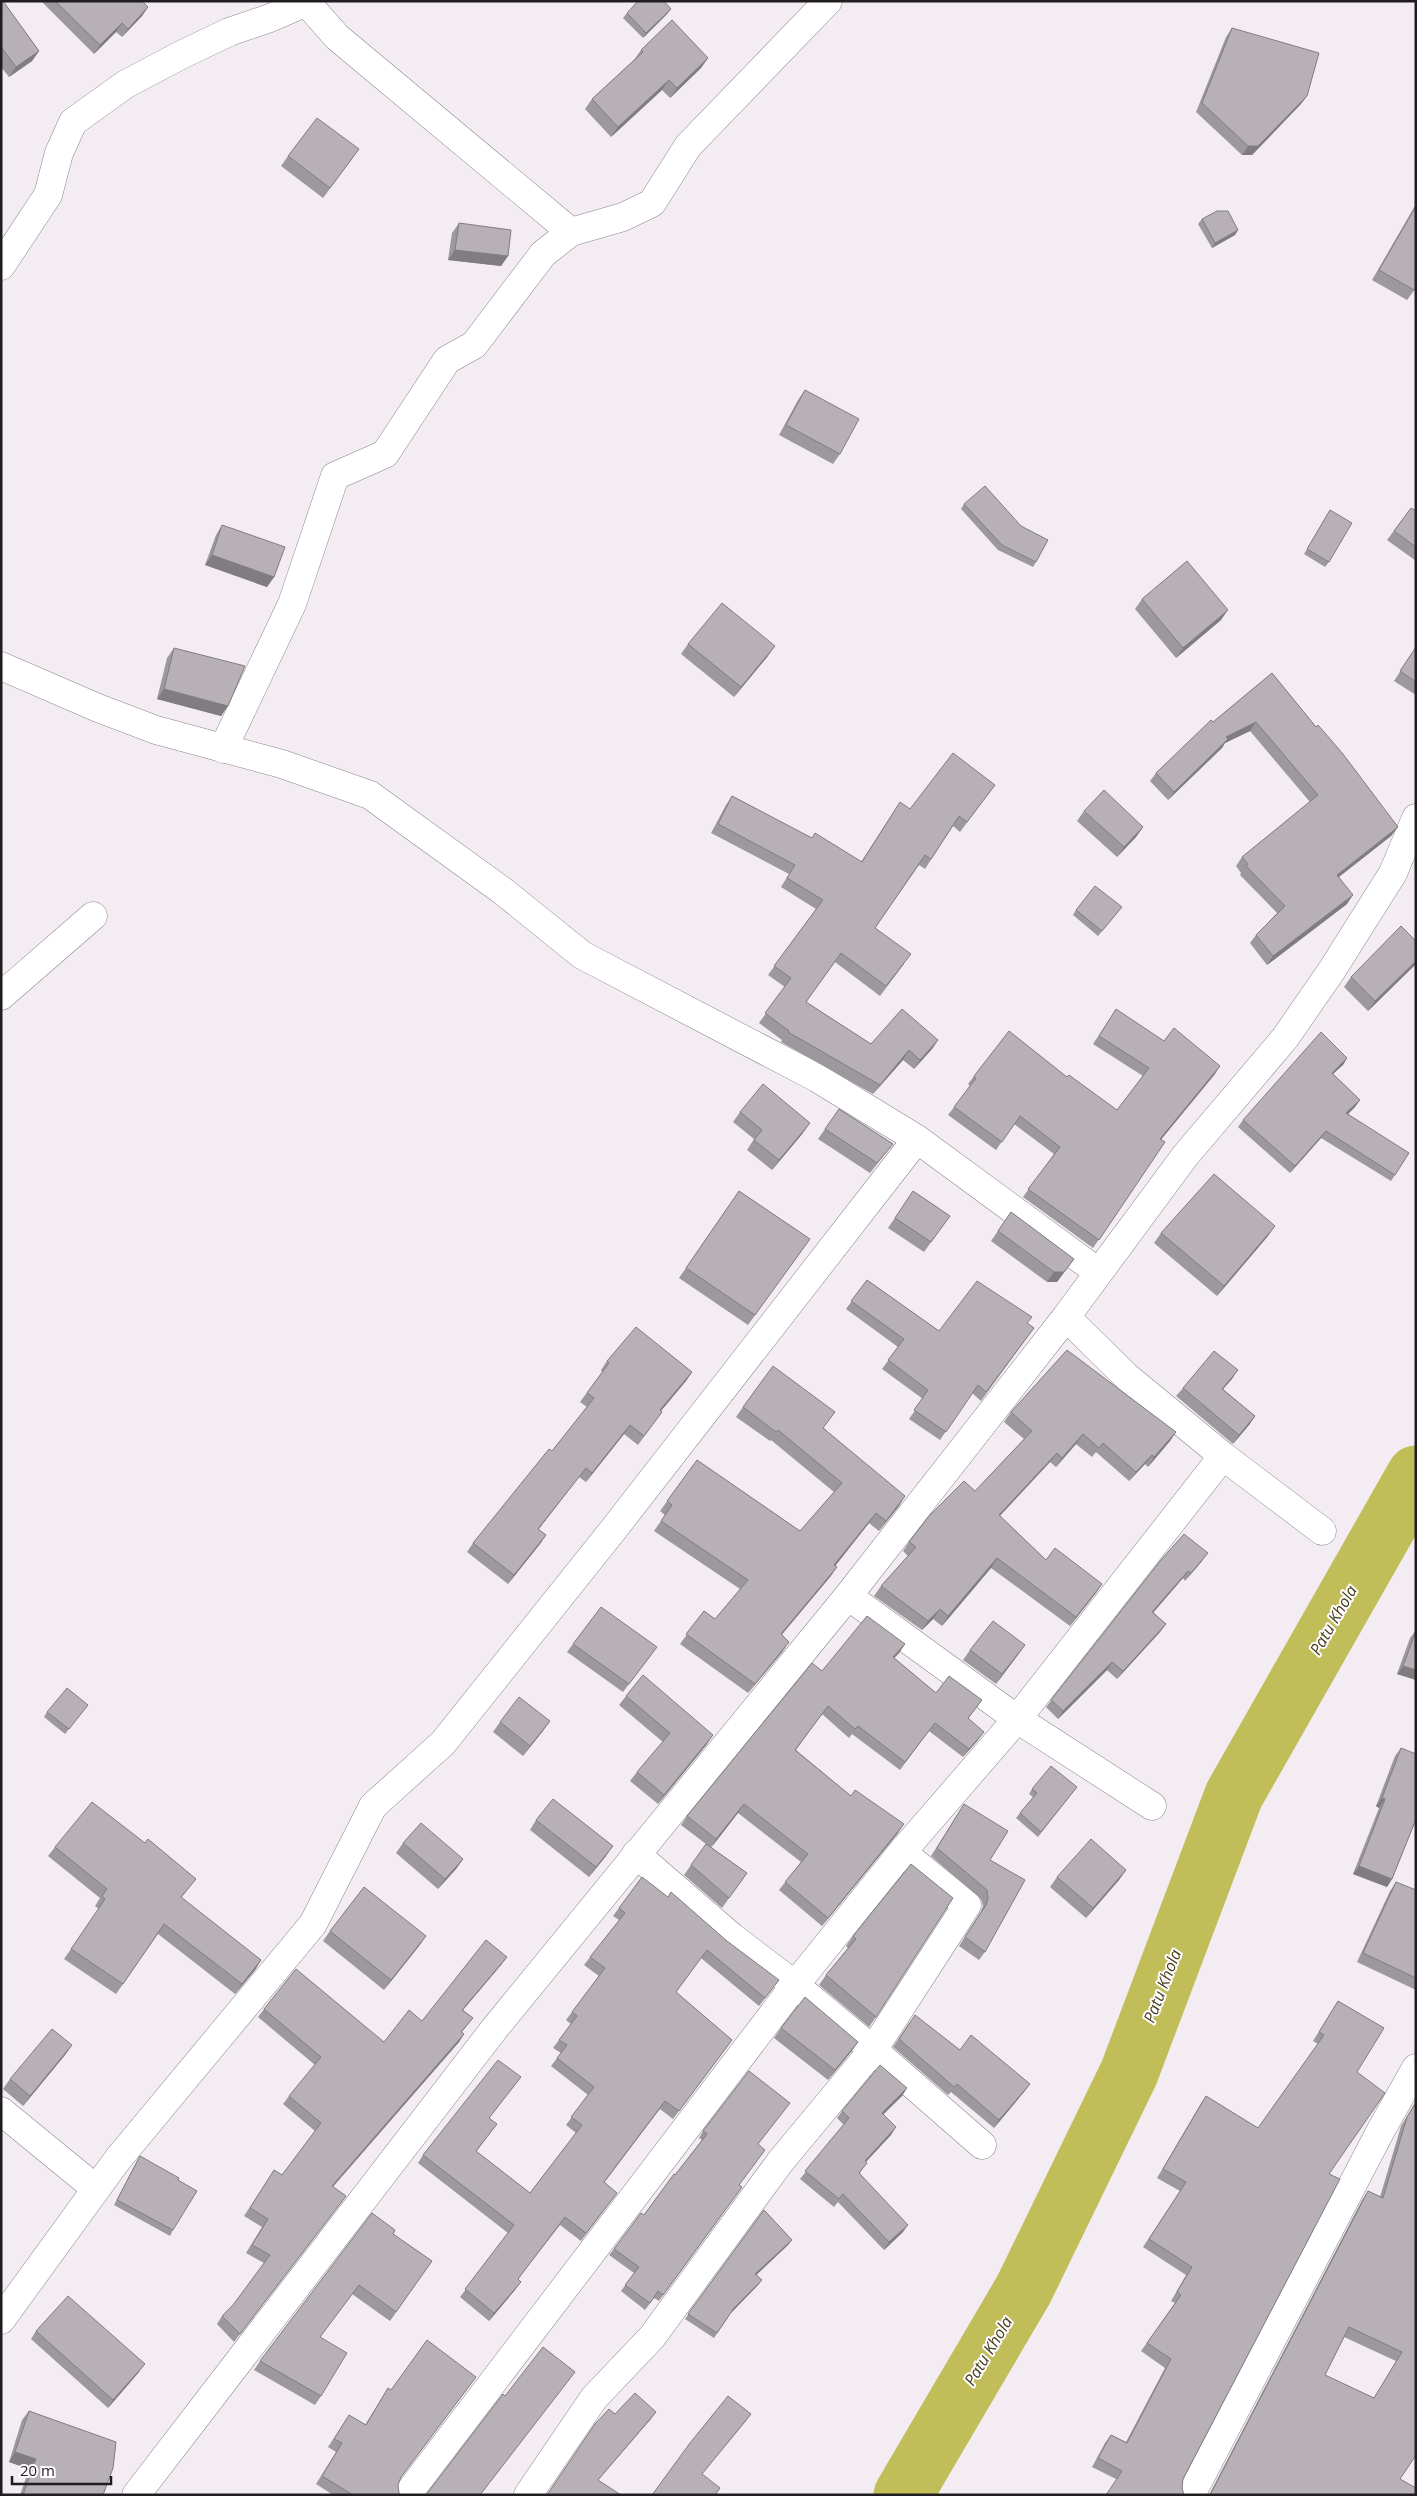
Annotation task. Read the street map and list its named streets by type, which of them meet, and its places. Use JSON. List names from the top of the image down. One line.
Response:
{"water":["Patu Khola"],"scale_bar":"20 m"}
